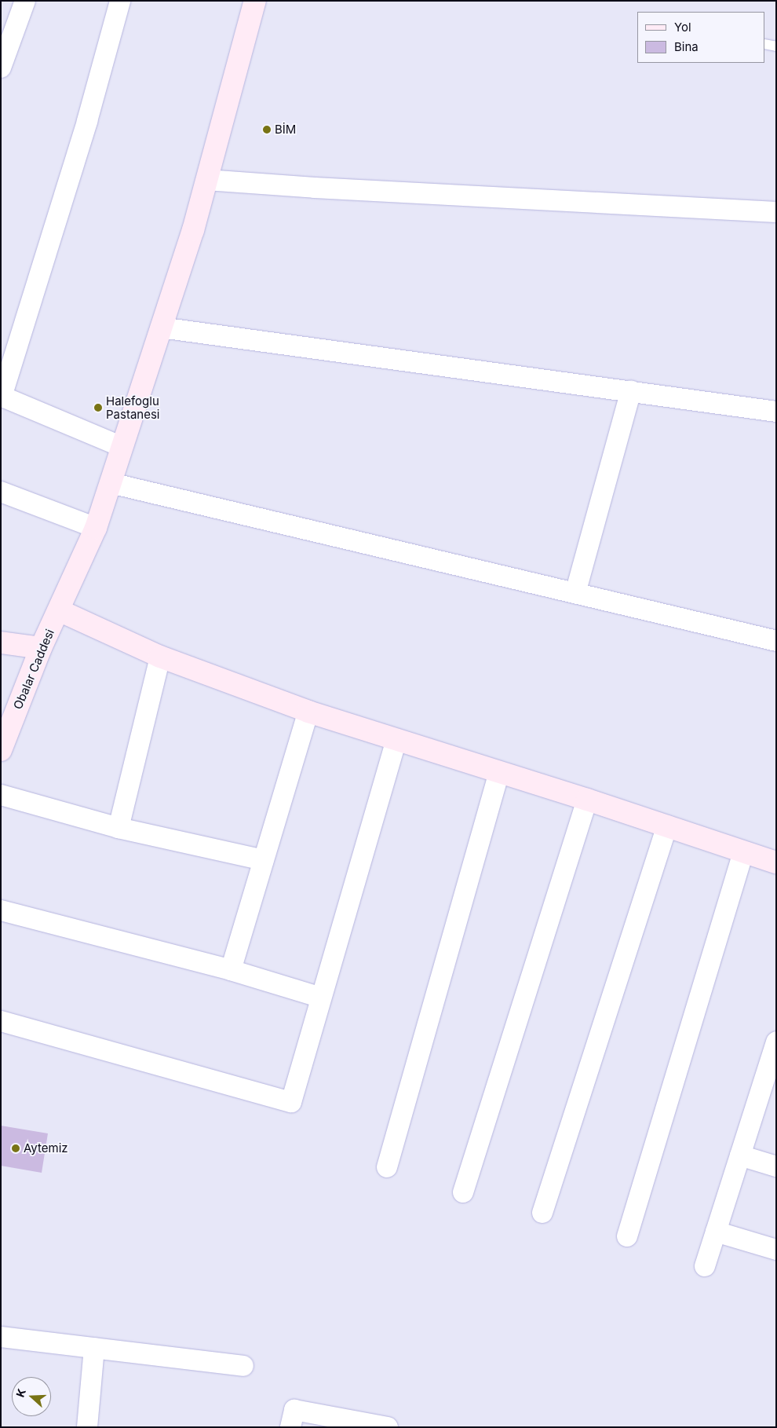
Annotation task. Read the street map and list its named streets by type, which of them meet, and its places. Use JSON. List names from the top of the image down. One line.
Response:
{"streets":{"main road":["Obalar Caddesi"]},"places":["BİM","Halefoglu Pastanesi","Aytemiz"],"legend":["Yol","Bina"],"north":"left"}
